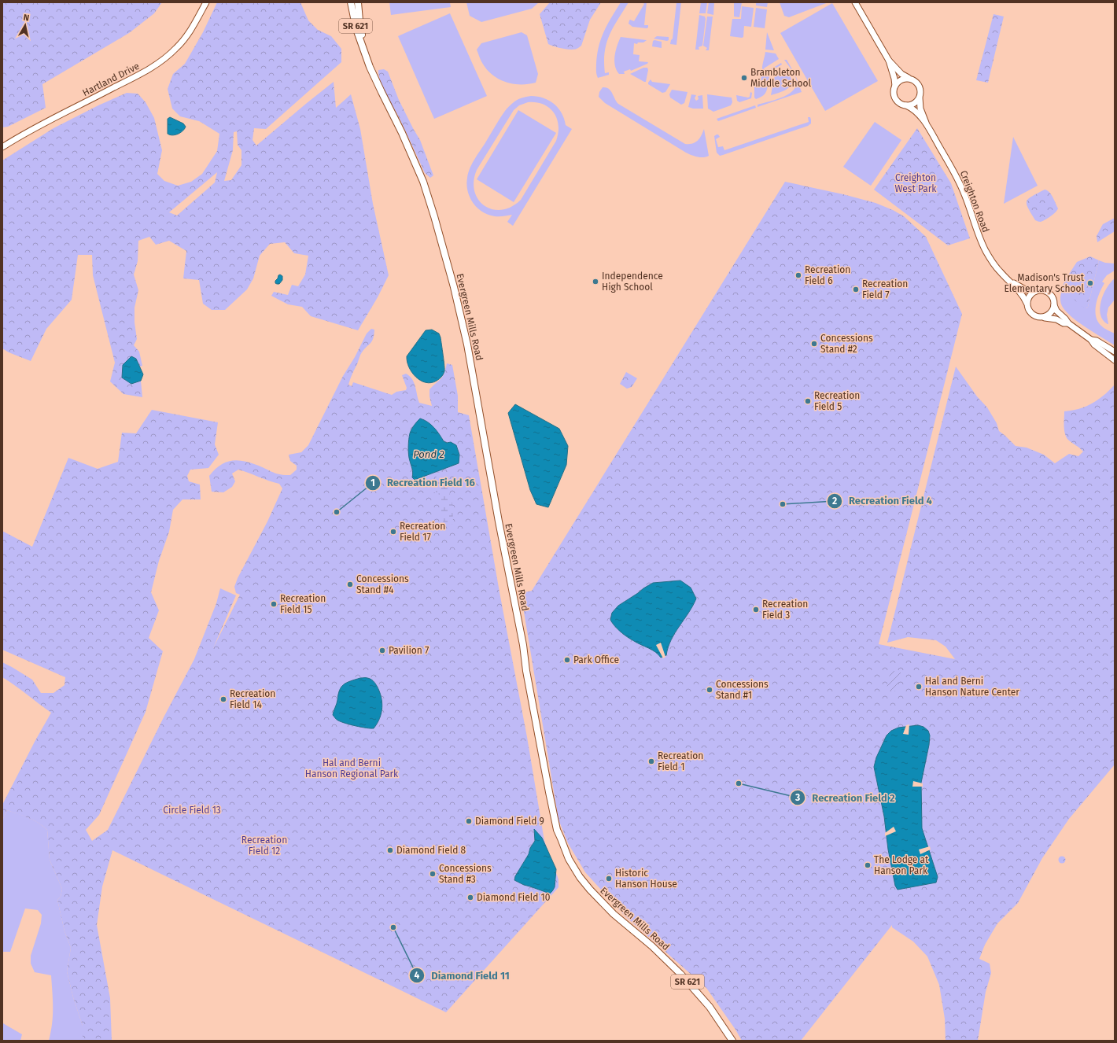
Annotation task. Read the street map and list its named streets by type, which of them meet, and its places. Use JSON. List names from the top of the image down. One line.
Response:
{"streets":{"main road":["SR 621","Evergreen Mills Road"],"street":["Hartland Drive","Creighton Road"]},"water":["Pond 2"],"parks":["Creighton West Park","Hal and Berni Hanson Regional Park","Circle Field 13","Recreation Field 12"],"places":["Brambleton Middle School","Recreation Field 6","Independence High School","Madison's Trust Elementary School","Recreation Field 7","Concessions Stand #2","Recreation Field 5","Recreation Field 4","Recreation Field 16","Recreation Field 17","Concessions Stand #4","Recreation Field 15","Recreation Field 3","Pavilion 7","Park Office","Hal and Berni Hanson Nature Center","Concessions Stand #1","Recreation Field 14","Recreation Field 1","Recreation Field 2","Diamond Field 9","Diamond Field 8","The Lodge at Hanson Park","Concessions Stand #3","Historic Hanson House","Diamond Field 10","Diamond Field 11"],"north":"top"}
